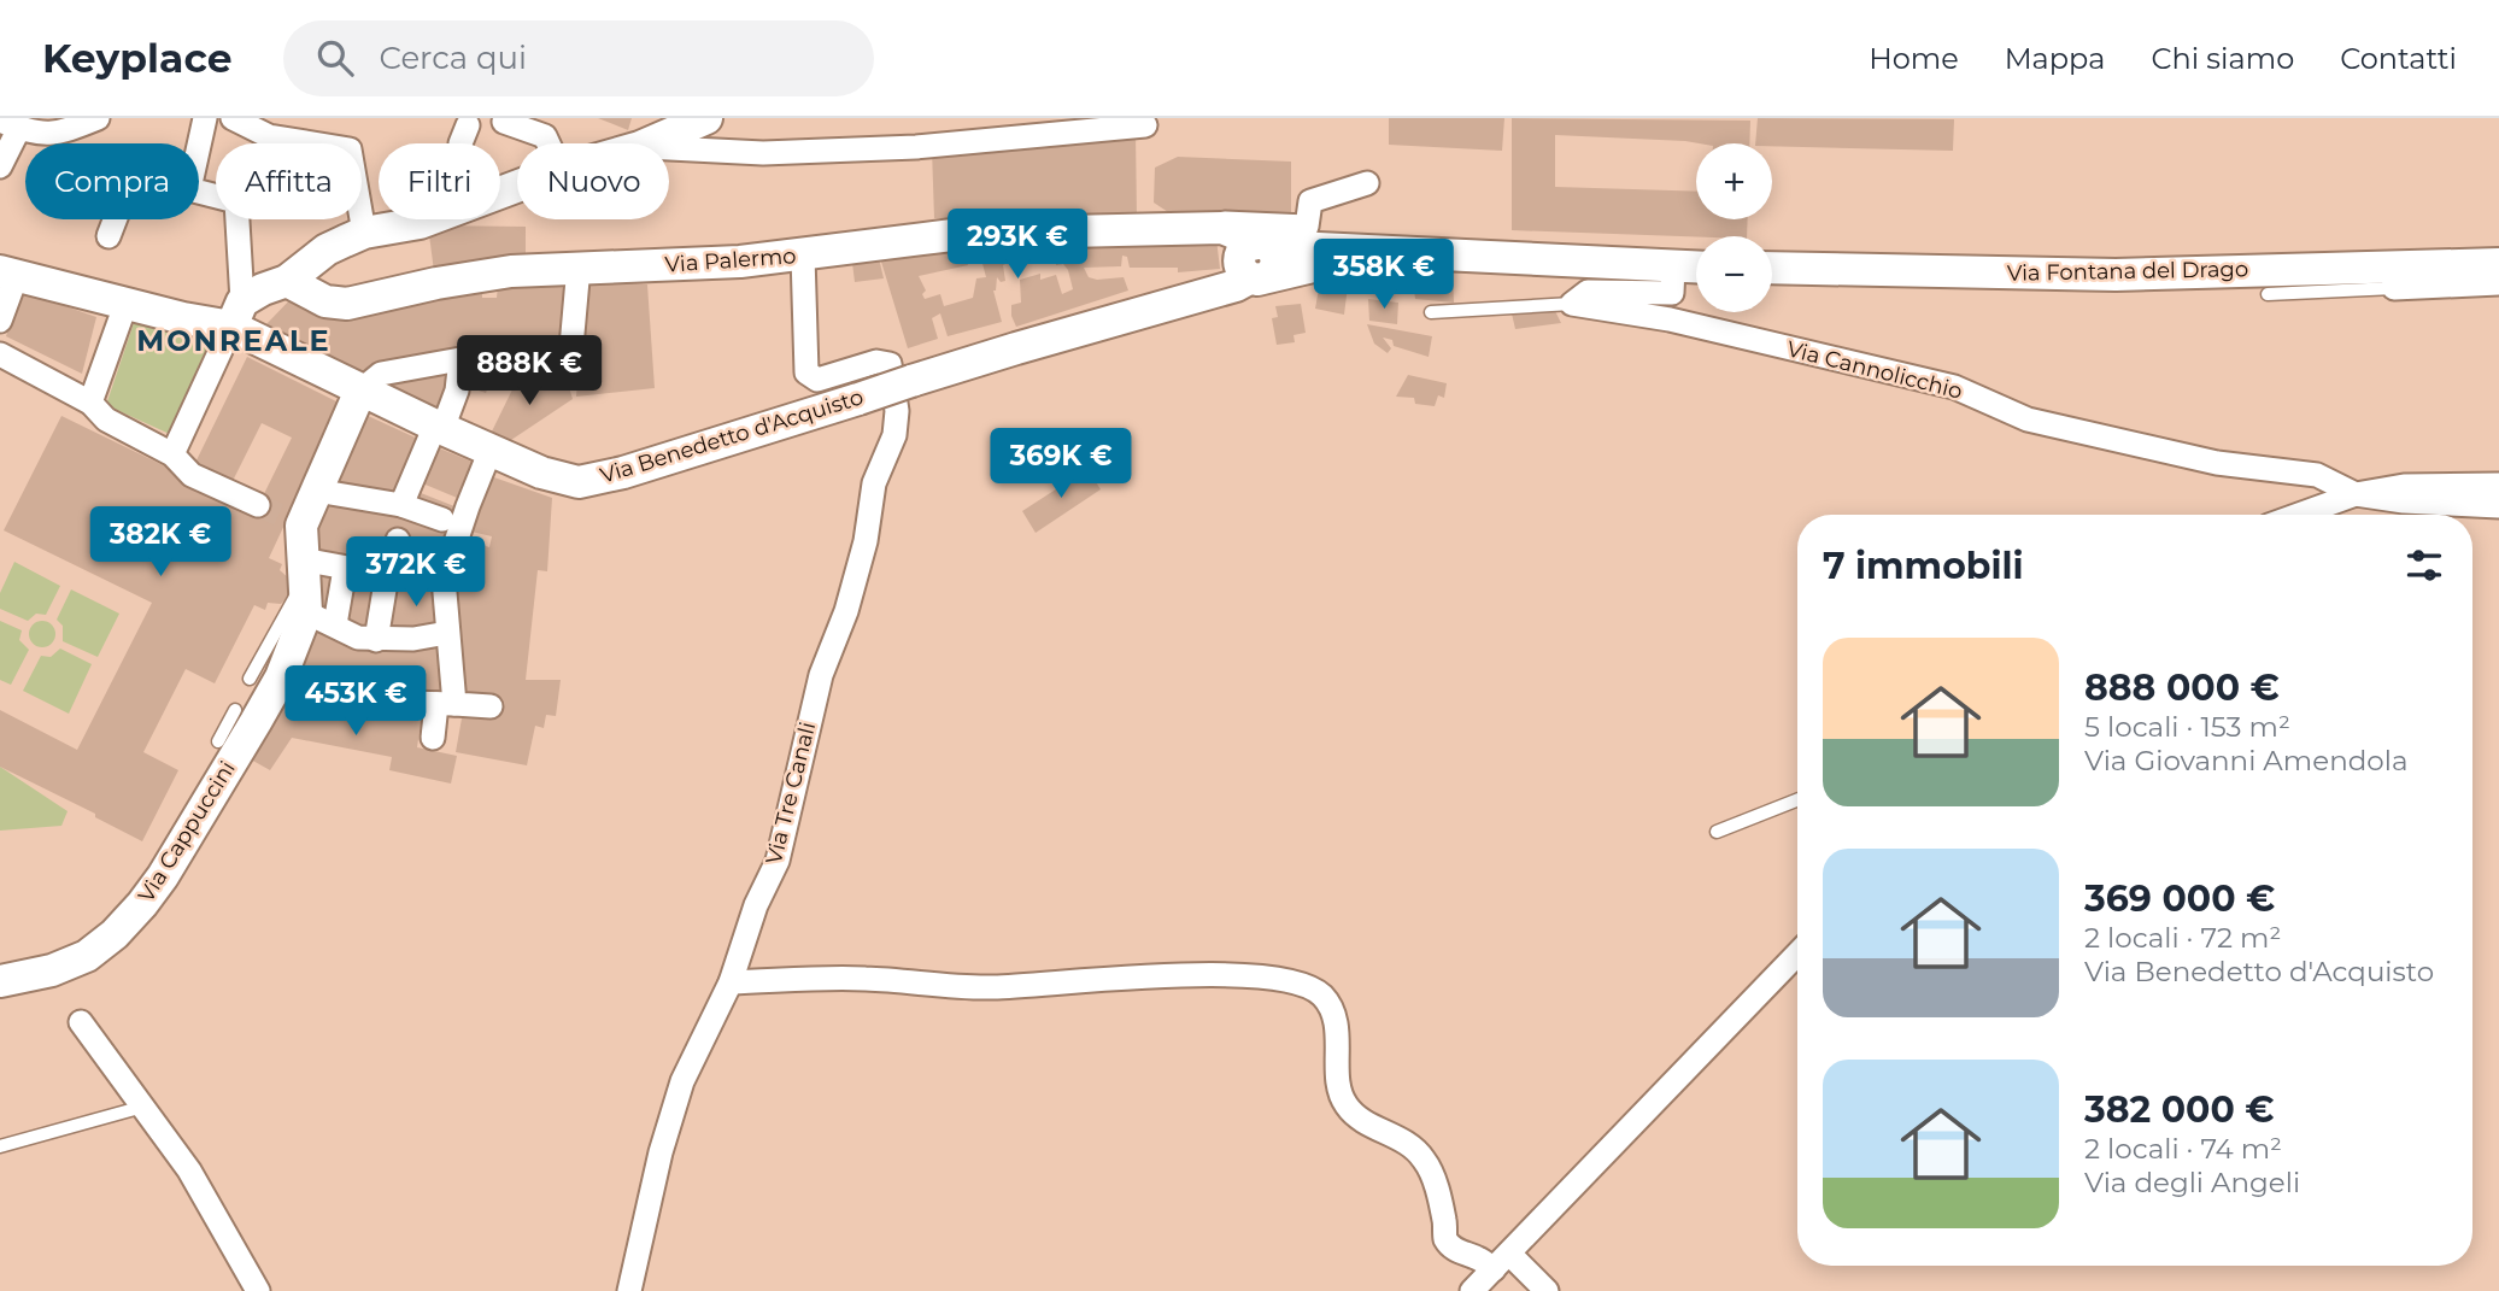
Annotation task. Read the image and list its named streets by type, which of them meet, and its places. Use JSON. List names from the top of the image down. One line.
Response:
{"streets":{"street":["Via Palermo","Via Fontana del Drago","Via Cannolicchio","Via Benedetto d'Acquisto","Via Tre Canali","Via Cappuccini"]},"crossings":[["Via Palermo","Via Benedetto d'Acquisto"],["Via Benedetto d'Acquisto","Via Tre Canali"]],"districts":["MONREALE"],"page":{"header":"Keyplace","search":"Cerca qui","nav":["Home","Mappa","Chi siamo","Contatti"],"map_buttons":["+","−"],"chip":["Compra","Affitta","Filtri","Nuovo"],"price":["293K €","358K €","888K €","369K €","382K €","372K €","453K €"],"heading":"7 immobili","list":[{"name":"888 000 €","note":"5 locali · 153 m² · Via Giovanni Amendola"},{"name":"369 000 €","note":"2 locali · 72 m² · Via Benedetto d'Acquisto"},{"name":"382 000 €","note":"2 locali · 74 m² · Via degli Angeli"}]}}
